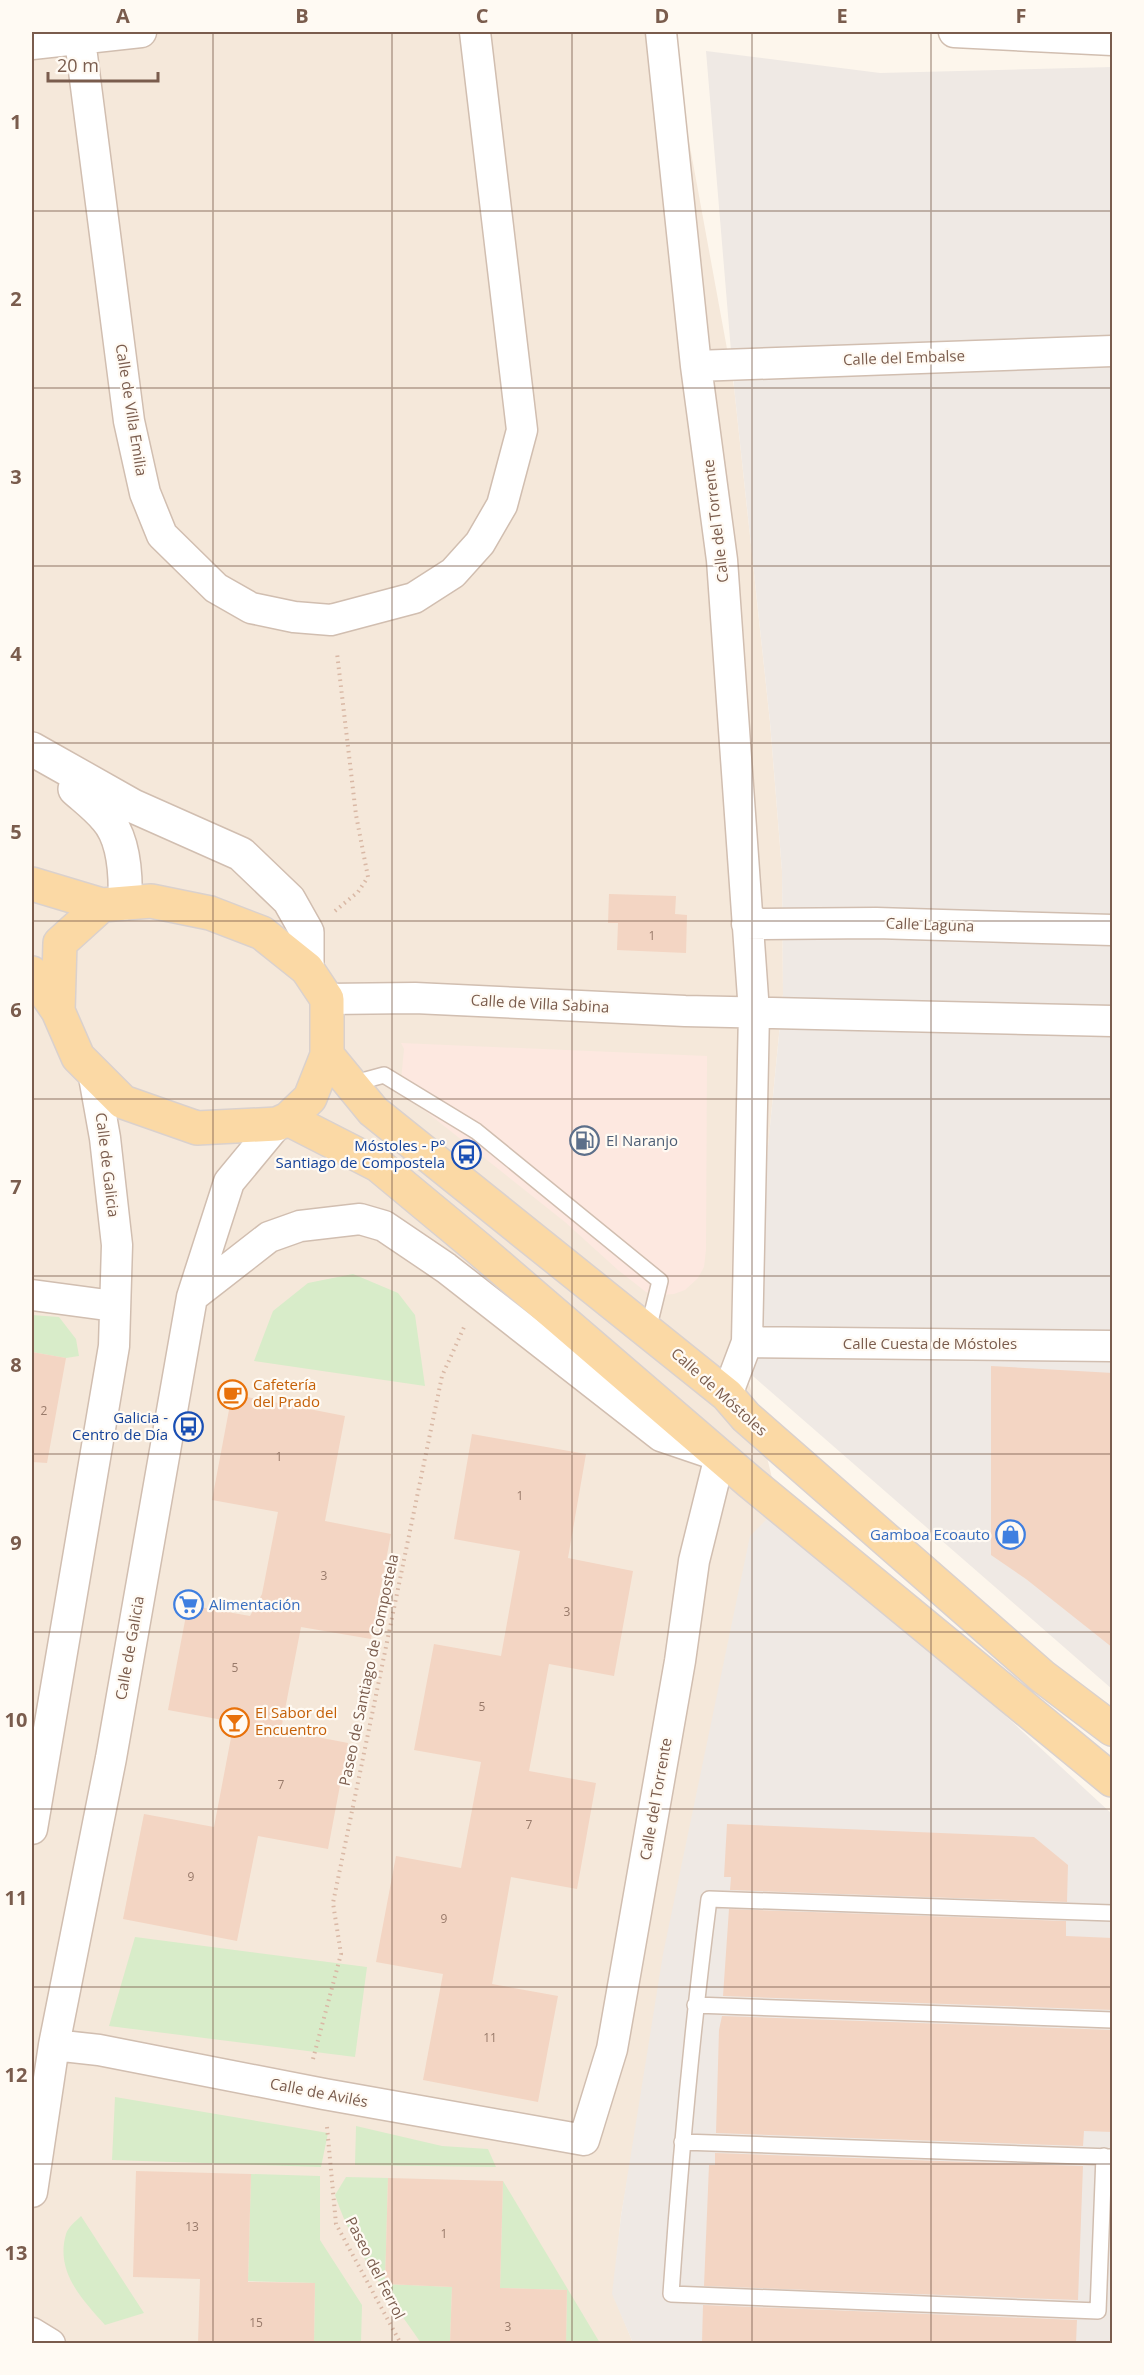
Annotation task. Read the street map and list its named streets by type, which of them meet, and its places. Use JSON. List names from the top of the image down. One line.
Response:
{"streets":{"main road":["Calle de Móstoles"],"street":["Calle del Embalse","Calle de Villa Emilia","Calle del Torrente","Calle Laguna","Calle de Villa Sabina","Calle de Galicia","Calle Cuesta de Móstoles","Calle de Avilés"],"path":["Paseo de Santiago de Compostela","Paseo del Ferrol"]},"crossings":[["Calle del Embalse","Calle del Torrente"],["Calle del Torrente","Calle Laguna"],["Calle del Torrente","Calle de Villa Sabina"],["Calle del Torrente","Calle Cuesta de Móstoles"],["Calle del Torrente","Calle de Móstoles"],["Calle del Torrente","Calle de Avilés"],["Calle de Galicia","Calle de Avilés"],["Paseo de Santiago de Compostela","Calle de Avilés"],["Paseo de Santiago de Compostela","Paseo del Ferrol"],["Calle de Avilés","Paseo del Ferrol"]],"places":{"fuel station":["El Naranjo"],"bus stop":["Móstoles - Pº Santiago de Compostela","Galicia - Centro de Día"],"cafe":["Cafetería del Prado"],"shop":["Gamboa Ecoauto"],"supermarket":["Alimentación"],"bar":["El Sabor del Encuentro"]},"house_numbers":["1","2","1","1","3","3","5","5","7","7","9","9","11","13","1","15","3"],"scale_bar":"20 m","grid":{"columns":["A","B","C","D","E","F"],"rows":["1","2","3","4","5","6","7","8","9","10","11","12","13"]}}
